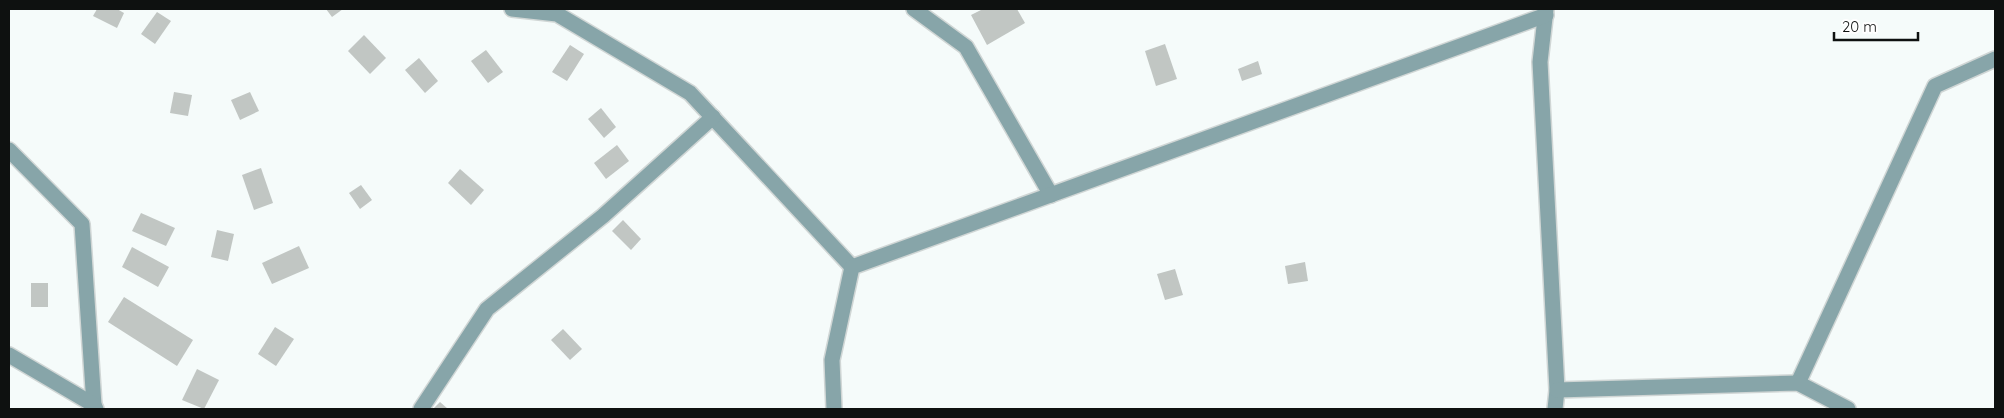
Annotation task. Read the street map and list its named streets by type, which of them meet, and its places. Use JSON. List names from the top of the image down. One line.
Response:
{"scale_bar":"20 m"}
